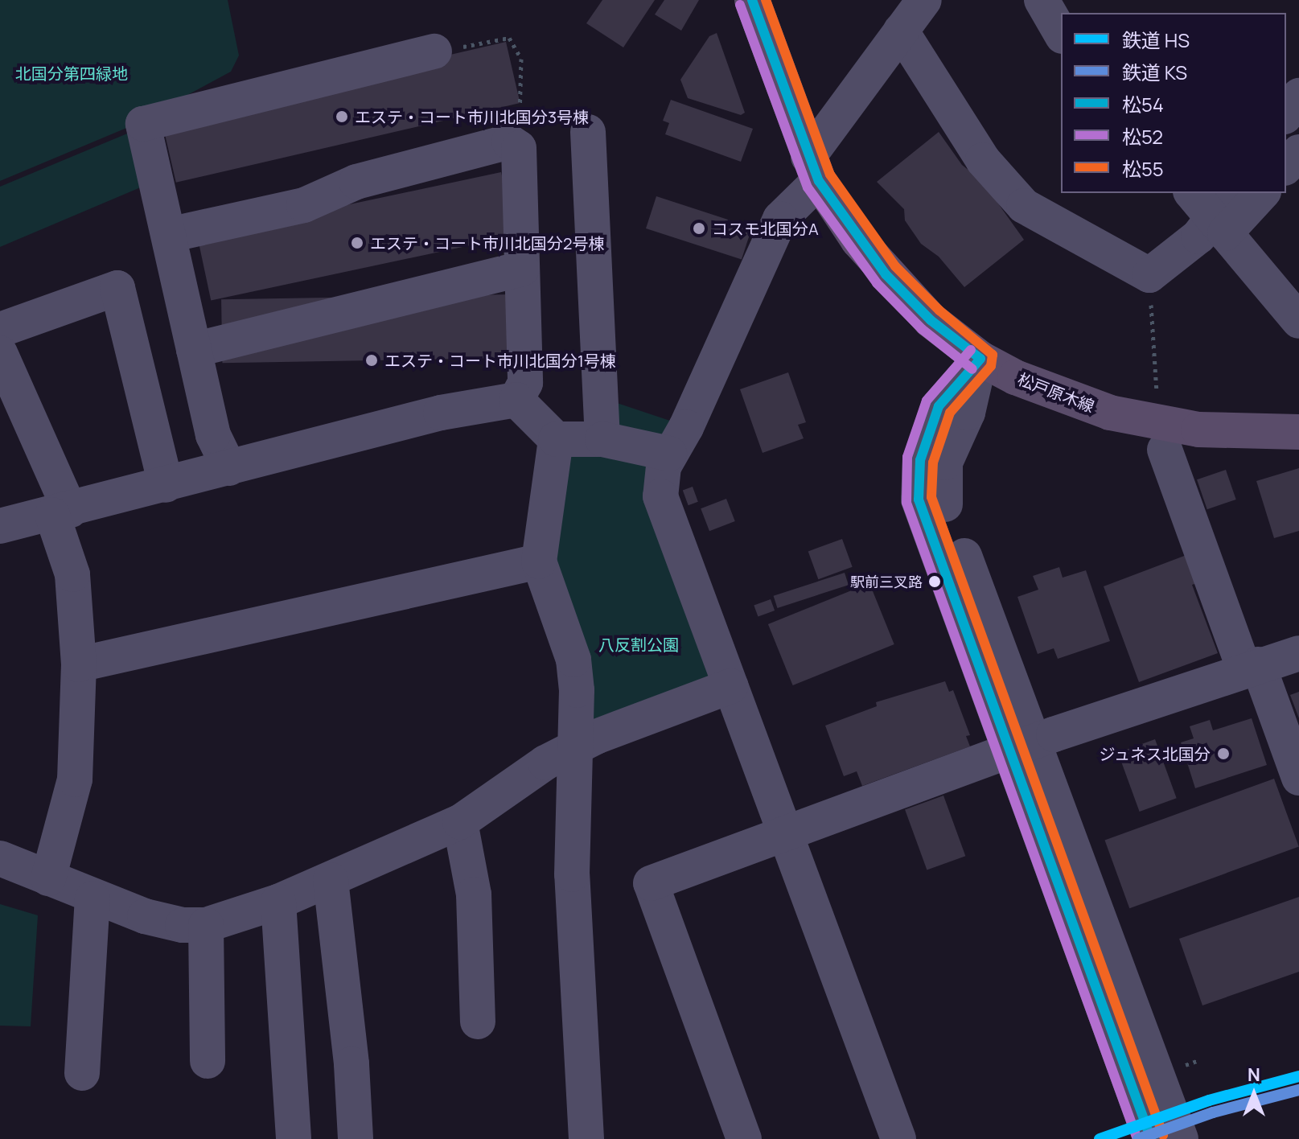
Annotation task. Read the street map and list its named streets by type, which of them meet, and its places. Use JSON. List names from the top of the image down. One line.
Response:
{"streets":{"main road":["松戸原木線"]},"parks":["北国分第四緑地","八反割公園"],"places":["エステ・コート市川北国分3号棟","コスモ北国分A","エステ・コート市川北国分2号棟","エステ・コート市川北国分1号棟","駅前三叉路","ジュネス北国分"],"lines":["transit line 松54","transit line 松55","transit line 松52","rail line HS","rail line KS"],"legend":["鉄道 HS","鉄道 KS","松54","松52","松55"],"north":"top"}
